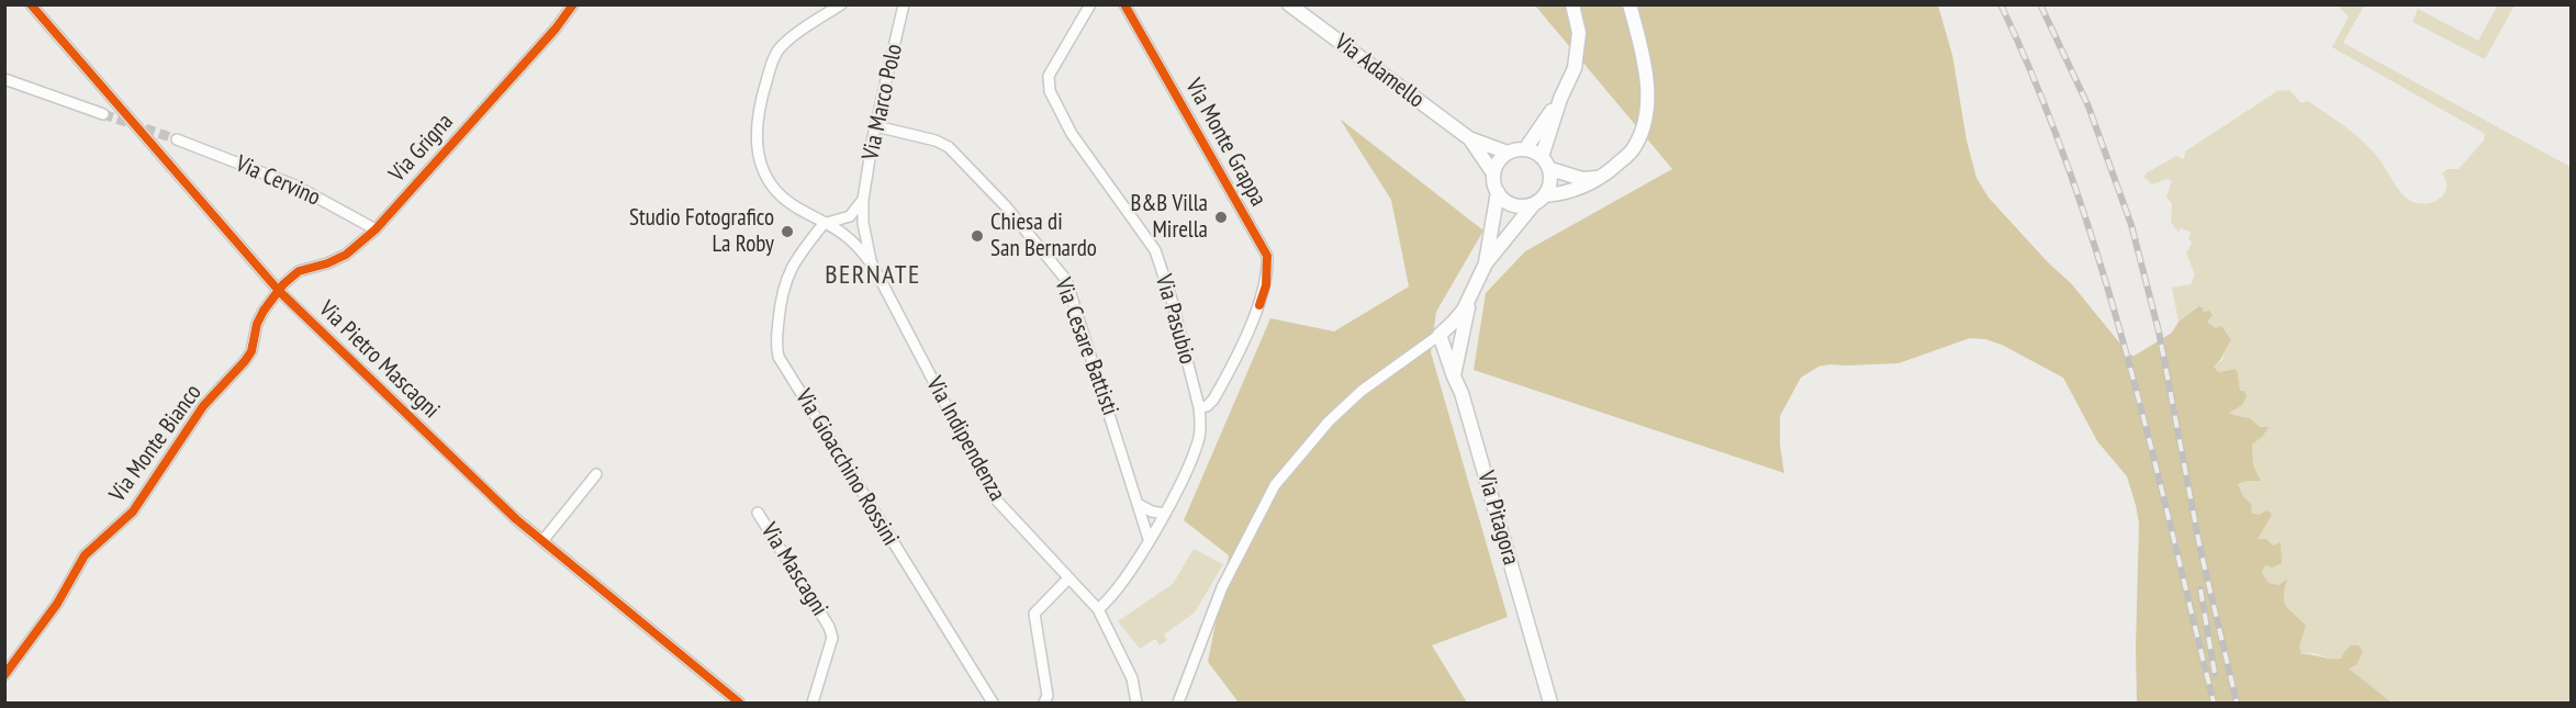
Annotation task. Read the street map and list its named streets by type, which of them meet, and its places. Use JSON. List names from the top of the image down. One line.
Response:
{"streets":{"street":["Via Adamello","Via Marco Polo","Via Monte Grappa","Via Grigna","Via Cervino","Via Pasubio","Via Cesare Battisti","Via Pietro Mascagni","Via Indipendenza","Via Monte Bianco","Via Gioacchino Rossini","Via Pitagora","Via Mascagni"]},"crossings":[["Via Marco Polo","Via Cesare Battisti"],["Via Marco Polo","Via Indipendenza"],["Via Monte Grappa","Via Pasubio"],["Via Grigna","Via Cervino"],["Via Grigna","Via Pietro Mascagni"],["Via Grigna","Via Monte Bianco"],["Via Pasubio","Via Cesare Battisti"],["Via Pasubio","Via Indipendenza"],["Via Pietro Mascagni","Via Monte Bianco"]],"districts":["BERNATE"],"places":["B&B Villa Mirella","Studio Fotografico La Roby","Chiesa di San Bernardo"]}
